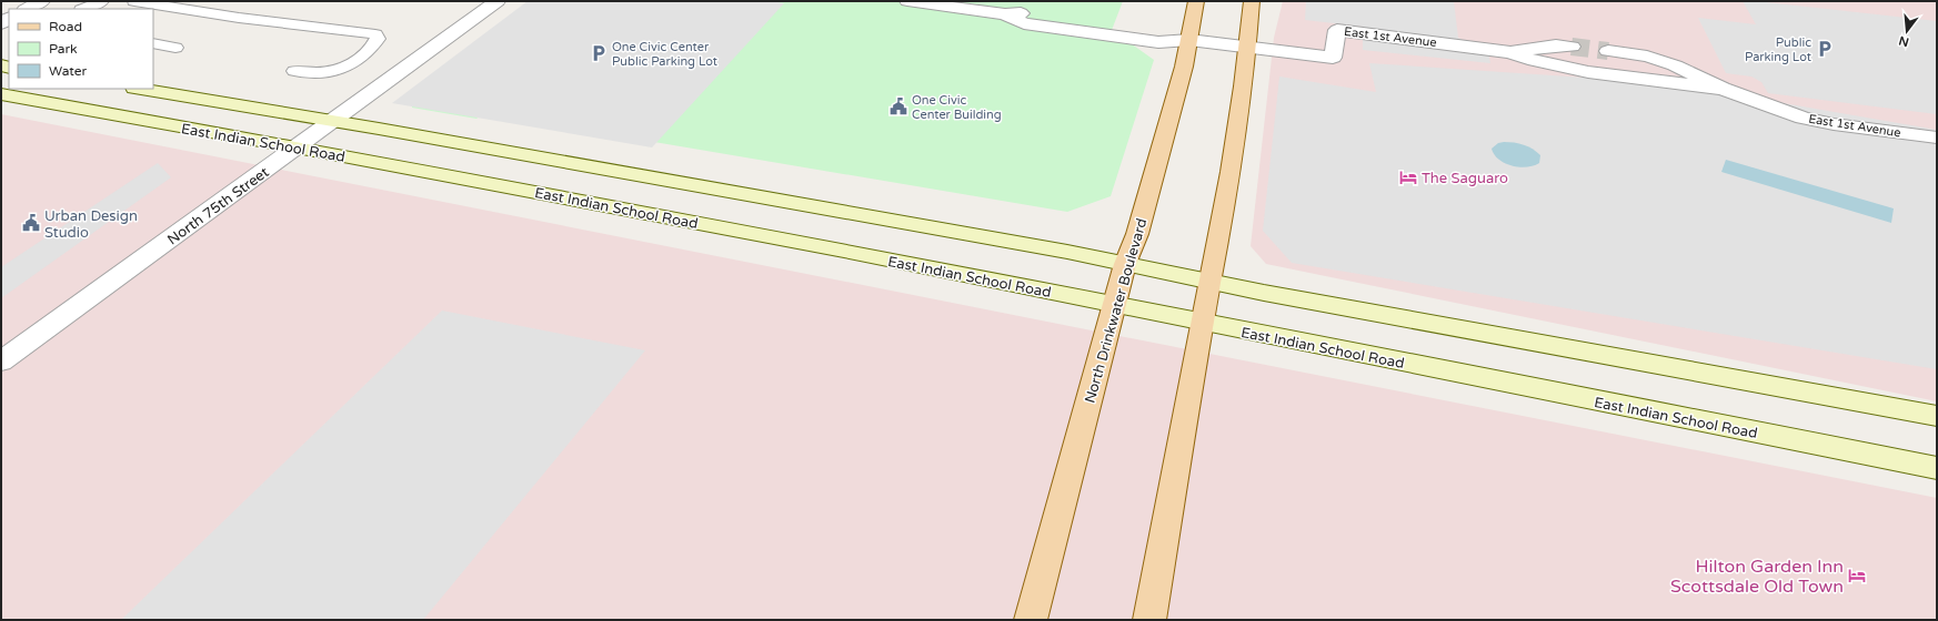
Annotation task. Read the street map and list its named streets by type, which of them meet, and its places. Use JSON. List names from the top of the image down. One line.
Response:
{"streets":{"main road":["East Indian School Road","North Drinkwater Boulevard"],"street":["East 1st Avenue","North 75th Street"]},"crossings":[["East 1st Avenue","North Drinkwater Boulevard"],["East Indian School Road","North 75th Street"],["East Indian School Road","North Drinkwater Boulevard"]],"places":{"parking":["Public Parking Lot","One Civic Center Public Parking Lot"],"public building":["One Civic Center Building","Urban Design Studio"],"hotel":["The Saguaro","Hilton Garden Inn Scottsdale Old Town"]},"legend":["Road","Park","Water"],"north":"bottom"}
